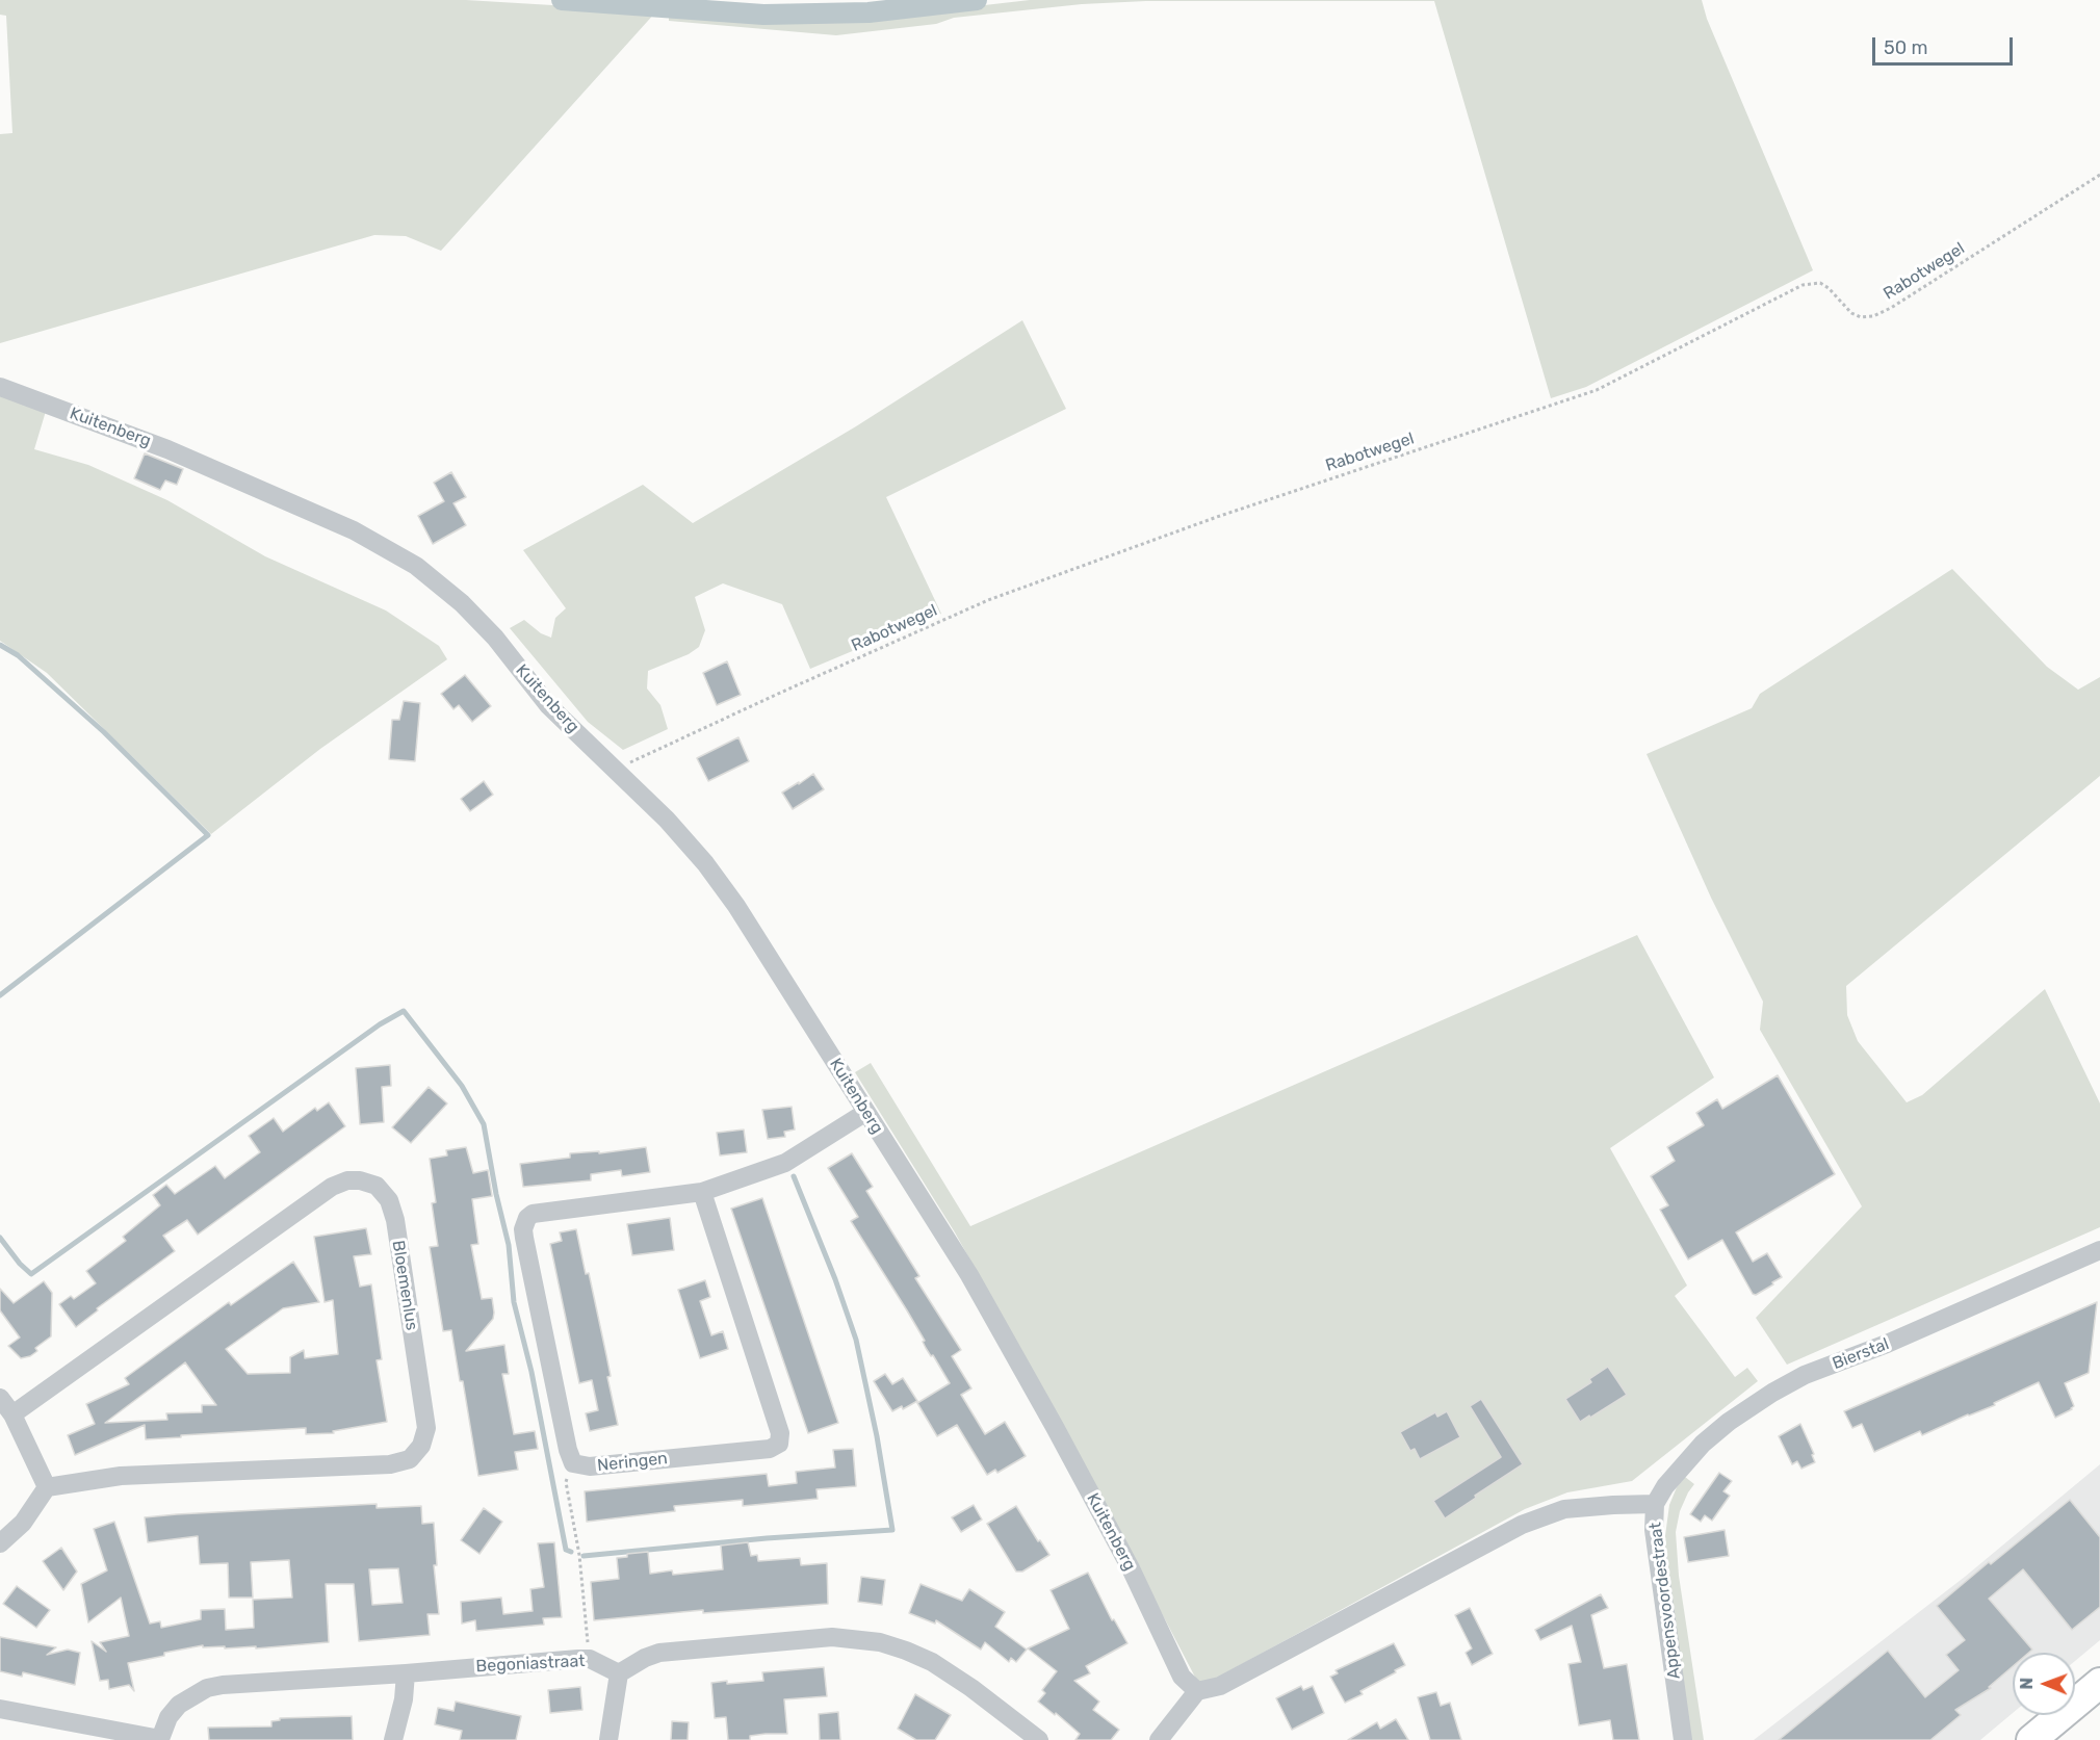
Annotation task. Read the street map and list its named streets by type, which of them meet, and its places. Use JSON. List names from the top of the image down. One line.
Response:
{"streets":{"street":["Kuitenberg","Bloemenlus","Bierstal","Neringen","Appensvoordestraat","Begoniastraat"],"path":["Rabotwegel"]},"crossings":[["Rabotwegel","Kuitenberg"],["Kuitenberg","Neringen"],["Kuitenberg","Appensvoordestraat"],["Bierstal","Appensvoordestraat"]],"scale_bar":"50 m","north":"left"}
